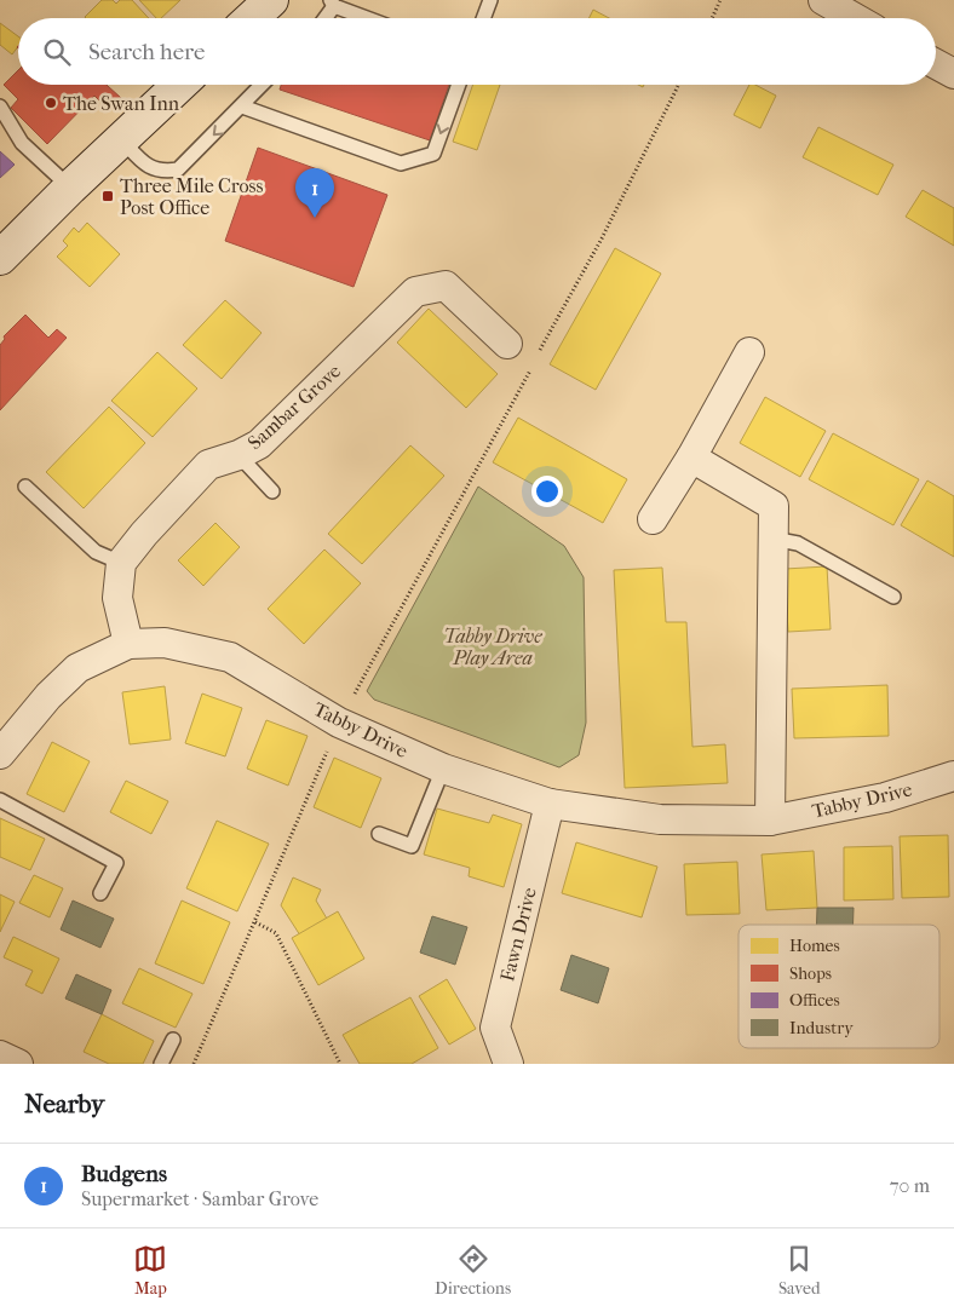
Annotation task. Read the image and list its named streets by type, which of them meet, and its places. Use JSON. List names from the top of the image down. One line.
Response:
{"streets":{"street":["Sambar Grove","Tabby Drive","Fawn Drive"]},"crossings":[["Tabby Drive","Fawn Drive"]],"parks":["Tabby Drive Play Area"],"places":{"other":["The Swan Inn"],"transit":["Three Mile Cross Post Office"]},"legend":["Homes","Shops","Offices","Industry"],"page":{"search":"Search here","pins":"1","heading":"Nearby","list":[{"mark":"1","name":"Budgens","note":"Supermarket · Sambar Grove","value":"70 m"}],"nav":["Map","Directions","Saved"]}}
